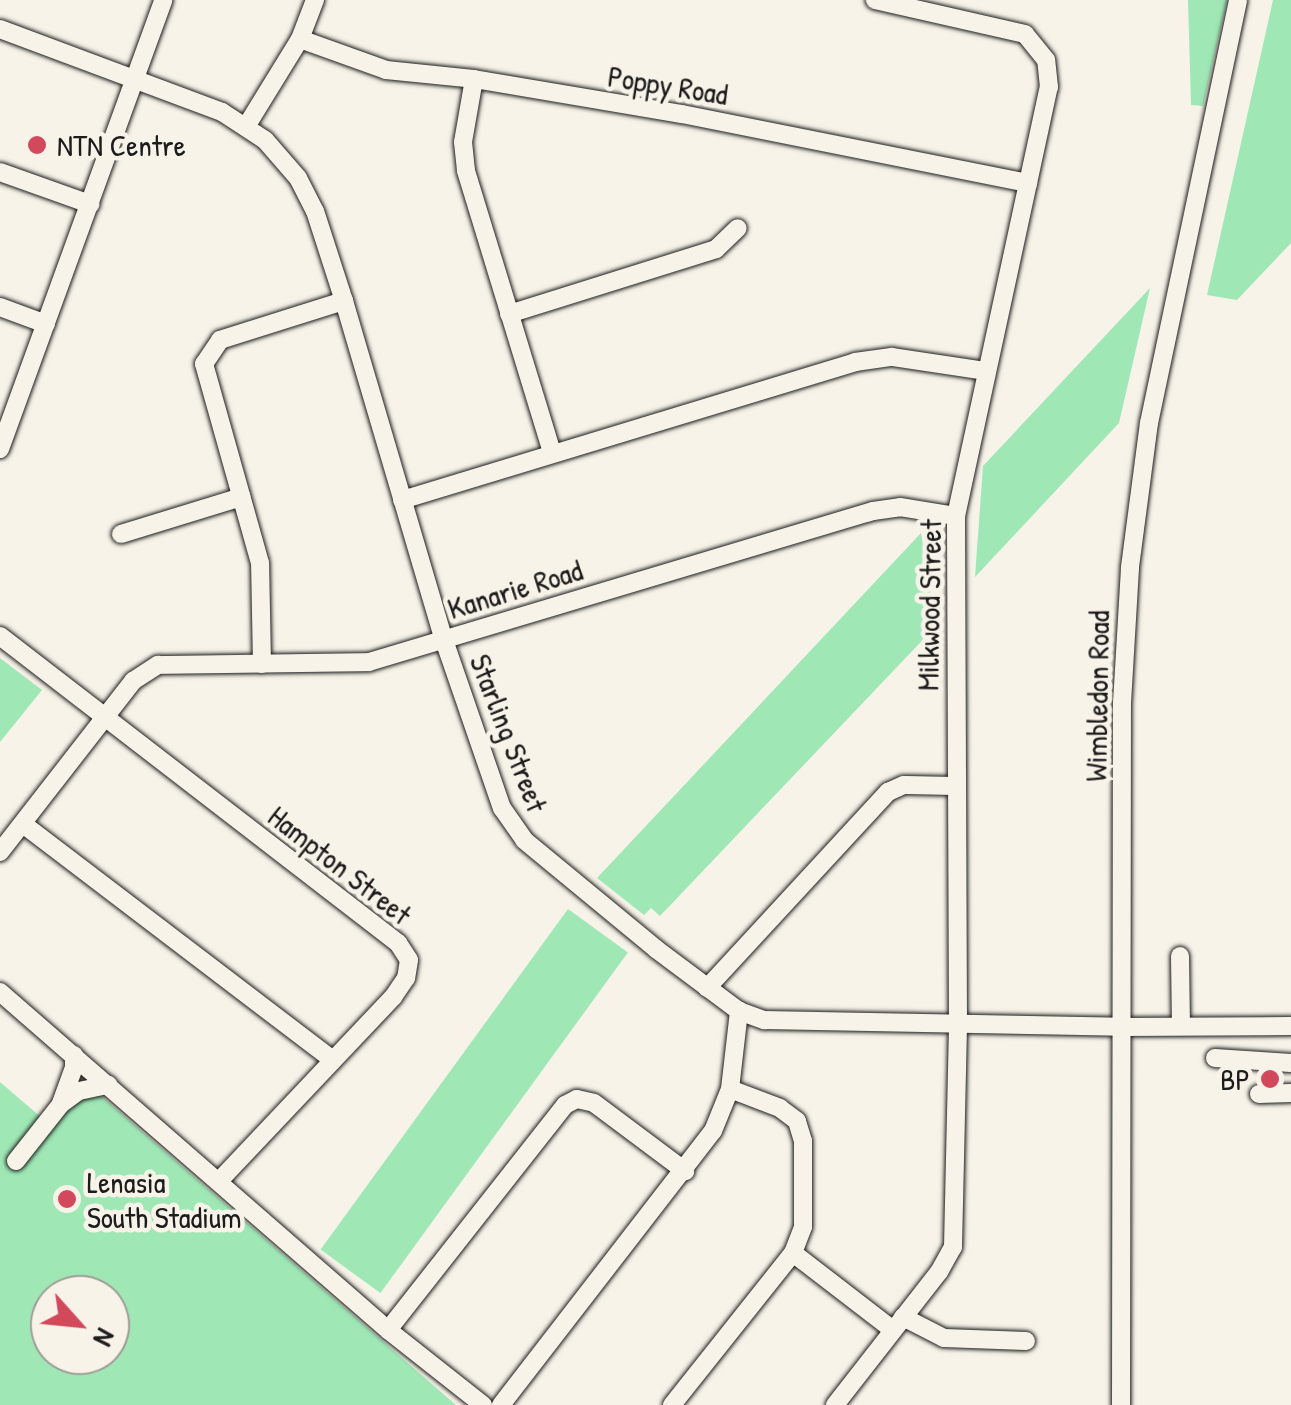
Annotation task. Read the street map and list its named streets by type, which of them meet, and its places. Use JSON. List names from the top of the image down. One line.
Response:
{"streets":{"street":["Poppy Road","Kanarie Road","Milkwood Street","Wimbledon Road","Starling Street","Hampton Street"]},"crossings":[["Poppy Road","Milkwood Street"],["Kanarie Road","Milkwood Street"],["Kanarie Road","Starling Street"],["Kanarie Road","Hampton Street"],["Milkwood Street","Starling Street"],["Wimbledon Road","Starling Street"]],"places":["NTN Centre","BP","Lenasia South Stadium"],"north":"bottom right"}
